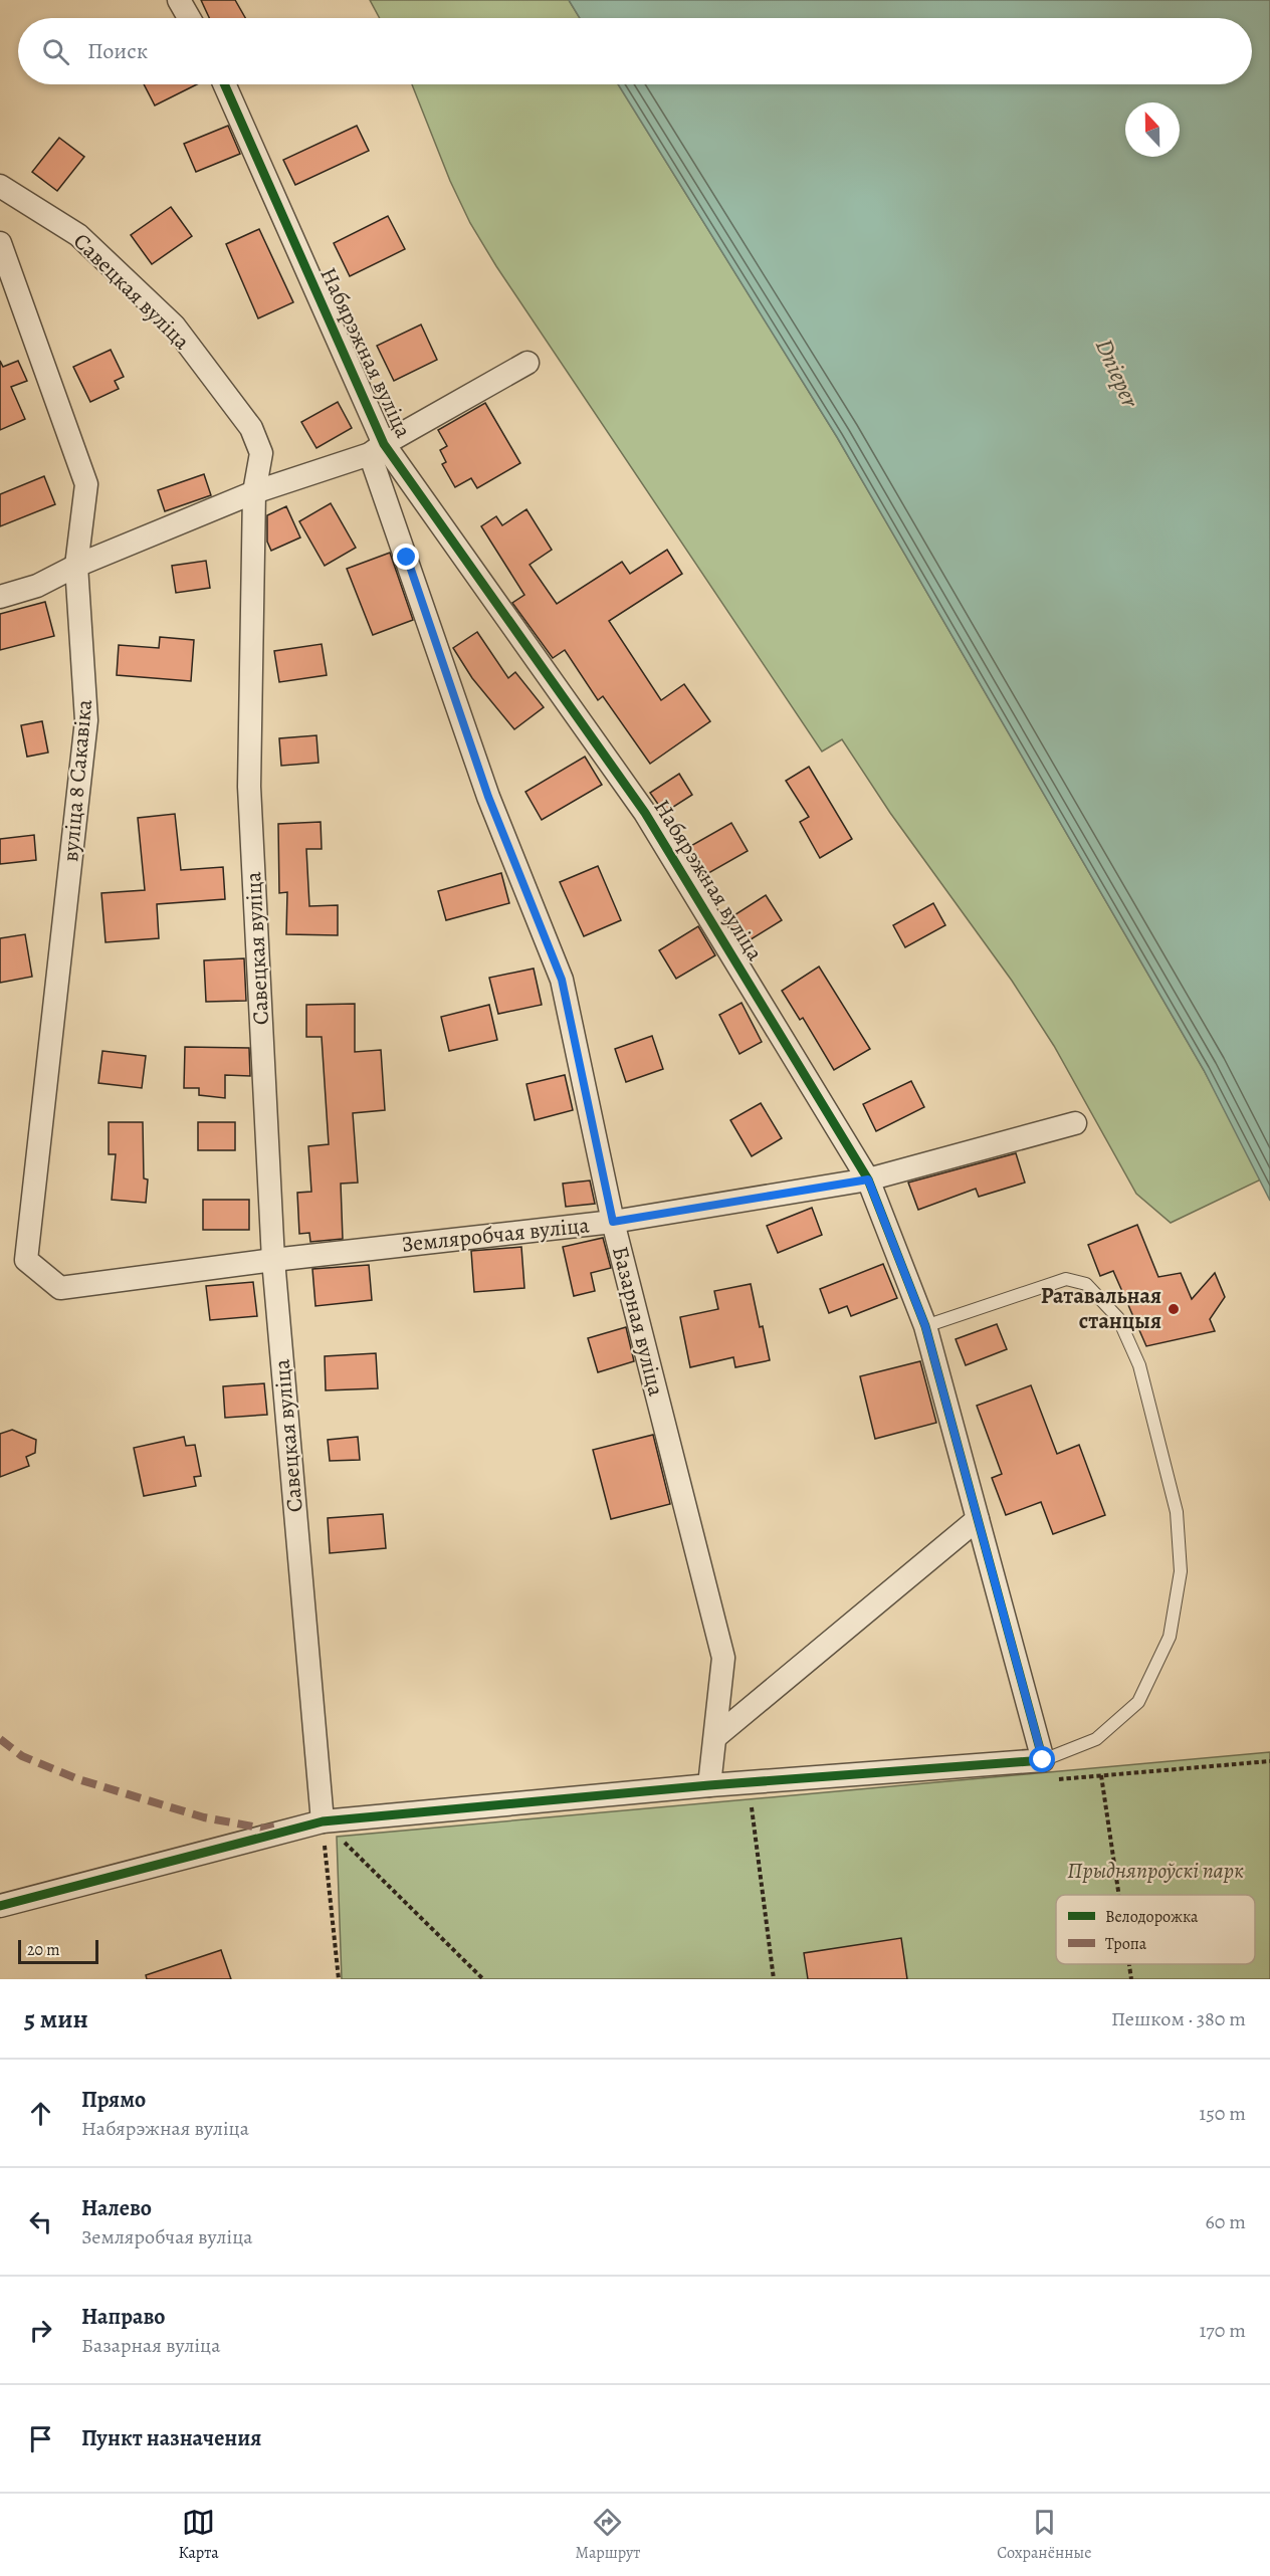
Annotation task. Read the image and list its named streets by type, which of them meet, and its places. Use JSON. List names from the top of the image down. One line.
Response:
{"streets":{"street":["Савецкая вуліца","Набярэжная вуліца","вуліца 8 Сакавіка","Земляробчая вуліца","Базарная вуліца"]},"crossings":[["Савецкая вуліца","Земляробчая вуліца"],["Набярэжная вуліца","Земляробчая вуліца"],["Набярэжная вуліца","Базарная вуліца"],["вуліца 8 Сакавіка","Земляробчая вуліца"],["Земляробчая вуліца","Базарная вуліца"]],"water":["Dnieper"],"parks":["Прыдняпроўскі парк"],"places":["Ратавальная станцыя"],"legend":["Велодорожка","Тропа"],"scale_bar":"20 m","north":"top","page":{"search":"Поиск","scale":"20 m","heading":["5 мин","Пешком · 380 m"],"list":[["Прямо","Набярэжная вуліца","150 m"],["Налево","Земляробчая вуліца","60 m"],["Направо","Базарная вуліца","170 m"],"Пункт назначения"],"nav":["Карта","Маршрут","Сохранённые"]}}
